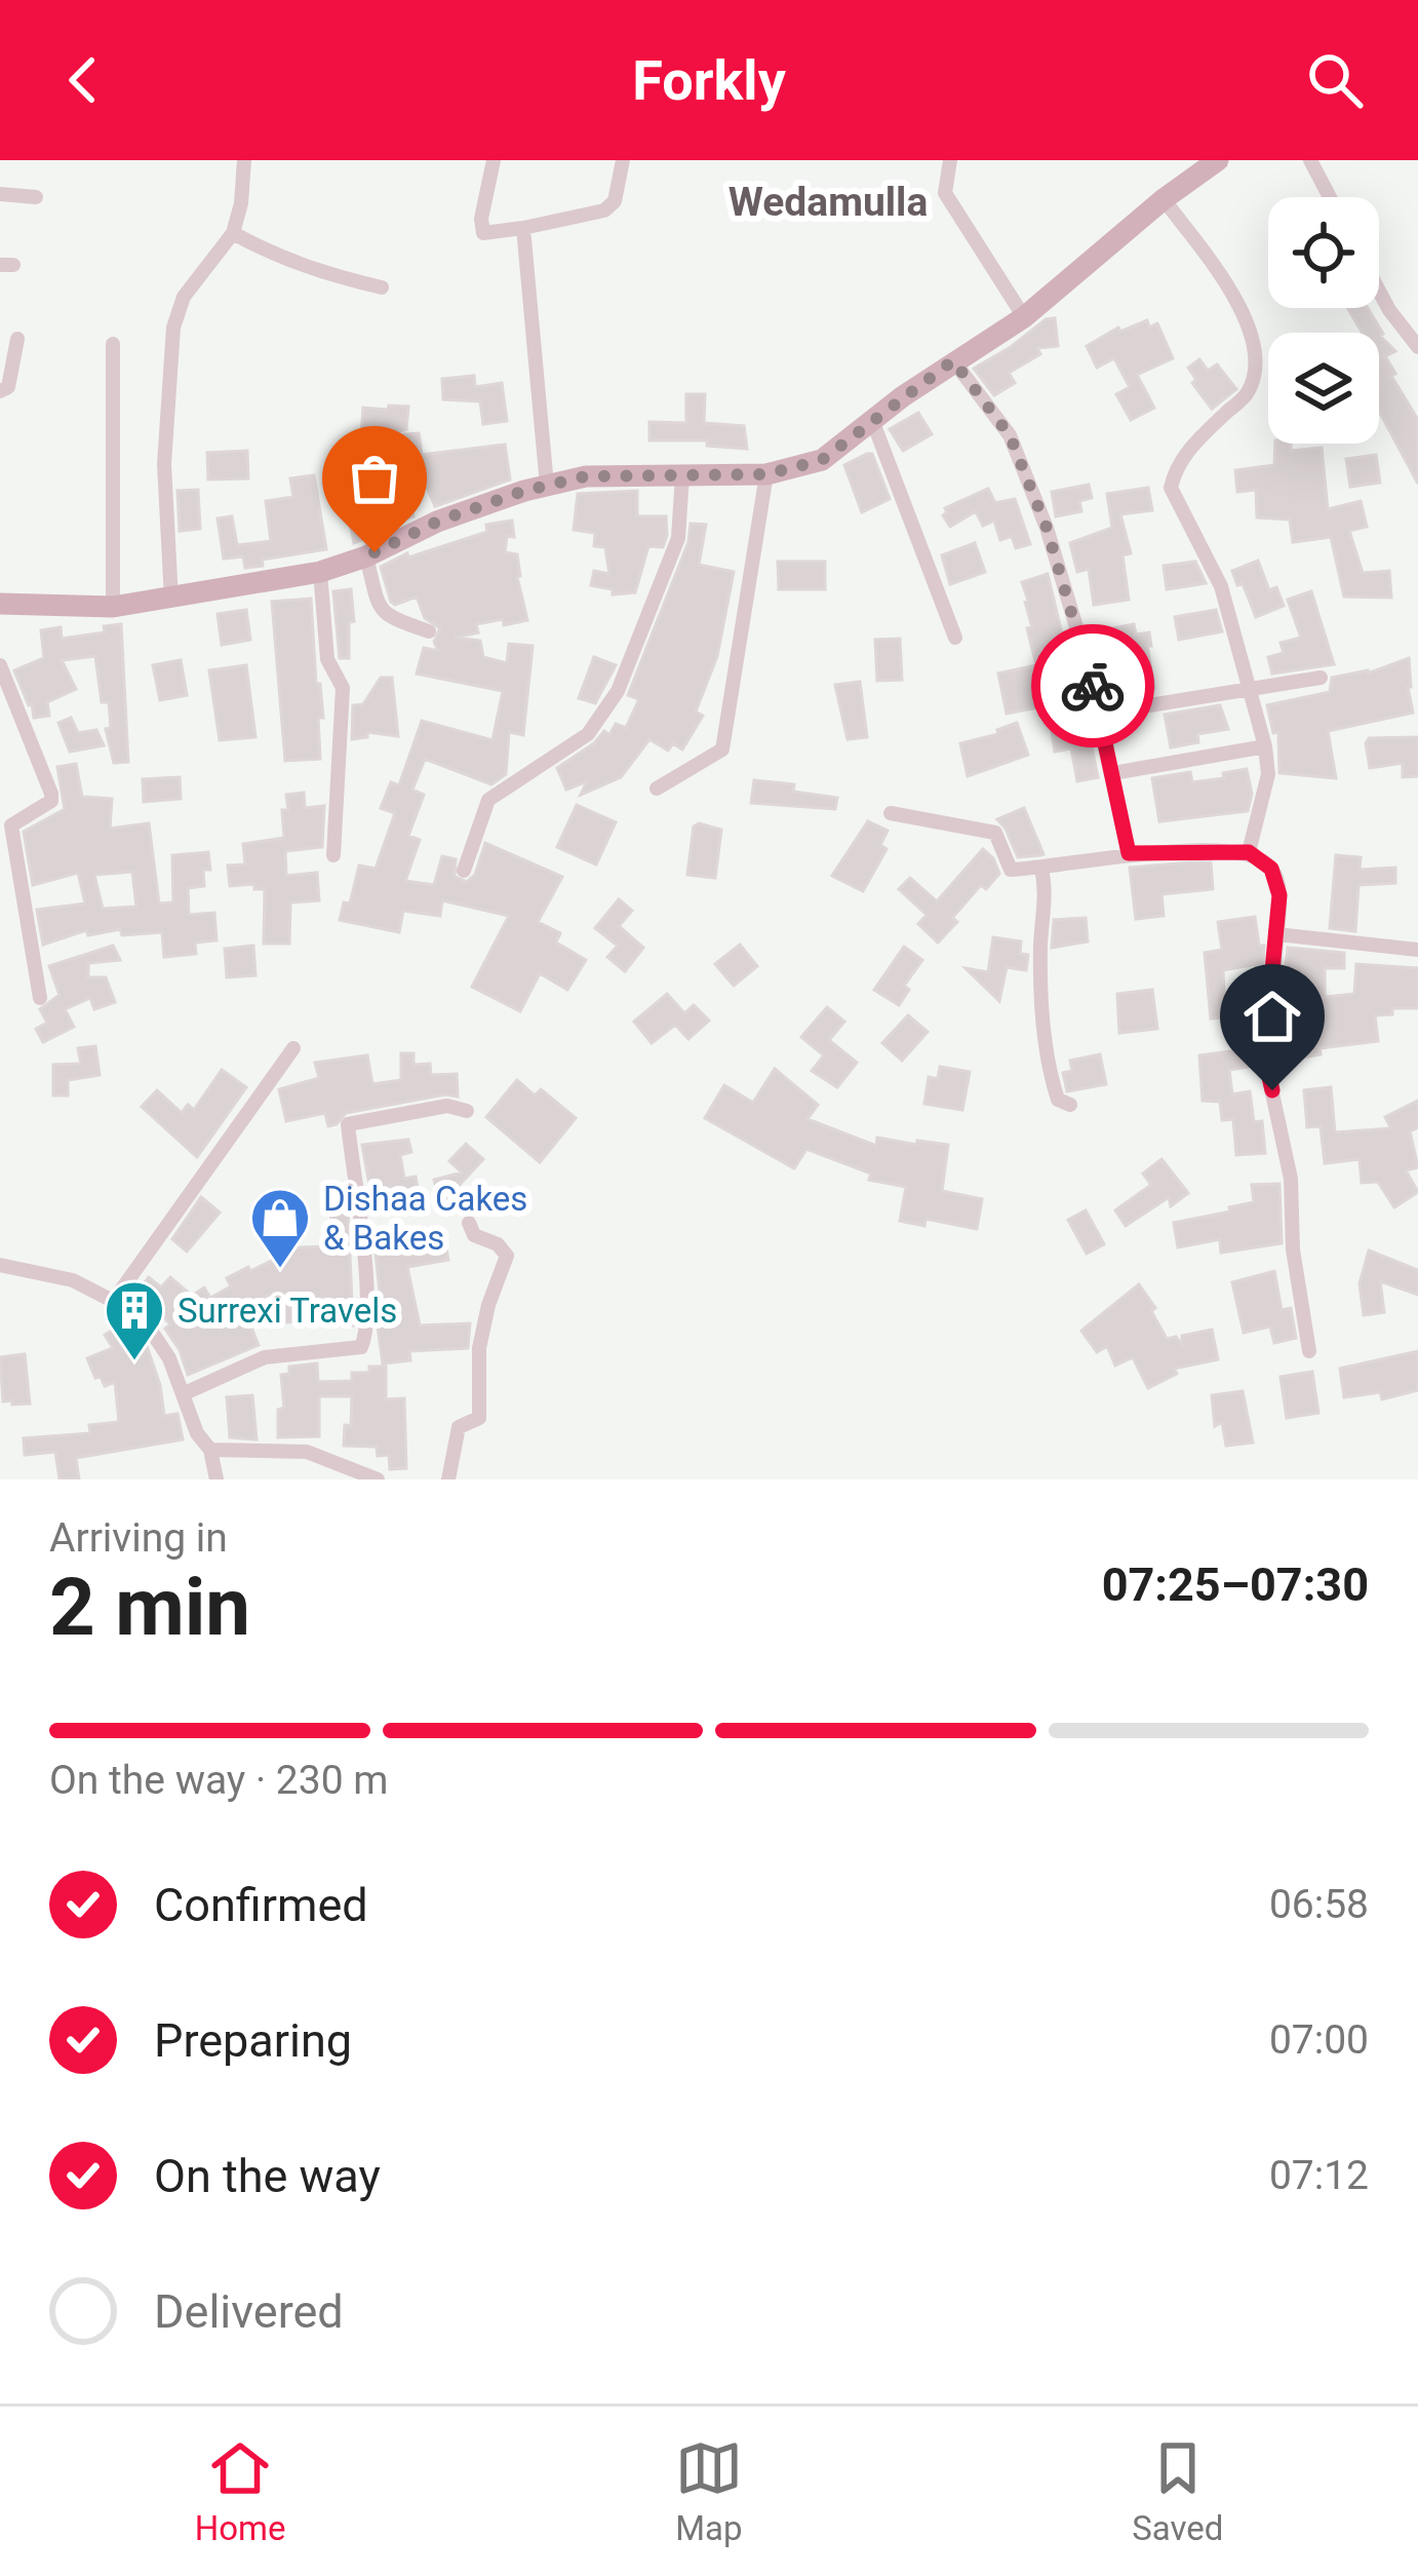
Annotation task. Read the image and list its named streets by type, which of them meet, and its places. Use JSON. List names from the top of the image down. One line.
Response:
{"districts":["Wedamulla"],"places":{"shop":["Dishaa Cakes & Bakes"],"building":["Surrexi Travels"]},"page":{"header":"Forkly","heading":["2 min","Arriving in","07:25–07:30"],"bar":"On the way · 230 m","list":[["Confirmed","06:58"],["Preparing","07:00"],["On the way","07:12"],"Delivered"],"tabs":["Home","Map","Saved"]}}
